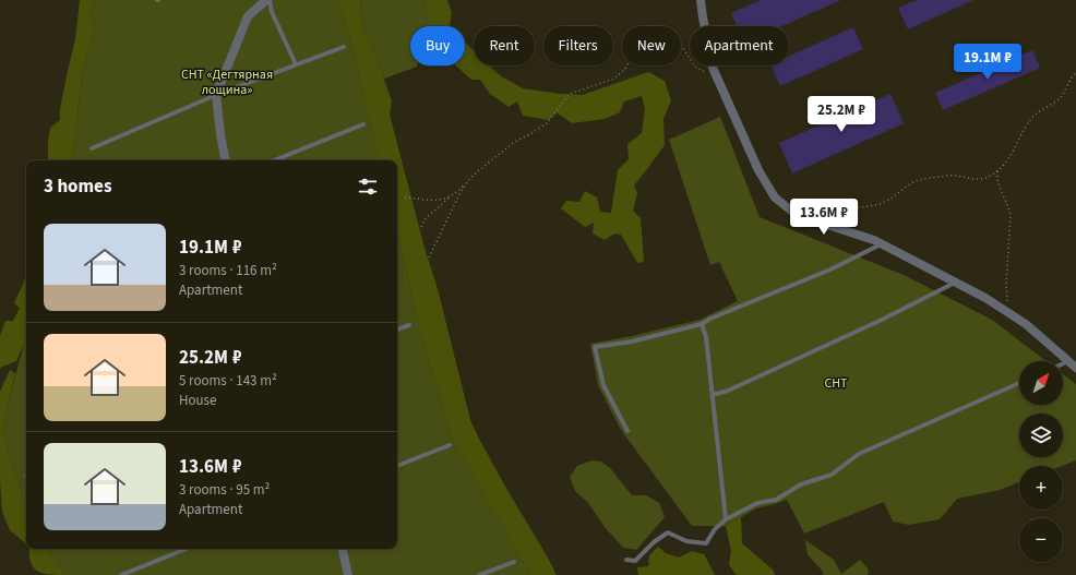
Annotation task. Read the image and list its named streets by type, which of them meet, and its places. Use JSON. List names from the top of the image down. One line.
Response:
{"parks":["СНТ «Дегтярная лощина»","СНТ"],"north":"top right","page":{"chip":["Buy","Rent","Filters","New","Apartment"],"price":["19.1M ₽","25.2M ₽","13.6M ₽"],"heading":"3 homes","list":[{"name":"19.1M ₽","note":"3 rooms · 116 m² · Apartment"},{"name":"25.2M ₽","note":"5 rooms · 143 m² · House"},{"name":"13.6M ₽","note":"3 rooms · 95 m² · Apartment"}],"map_buttons":["+","−"]}}
